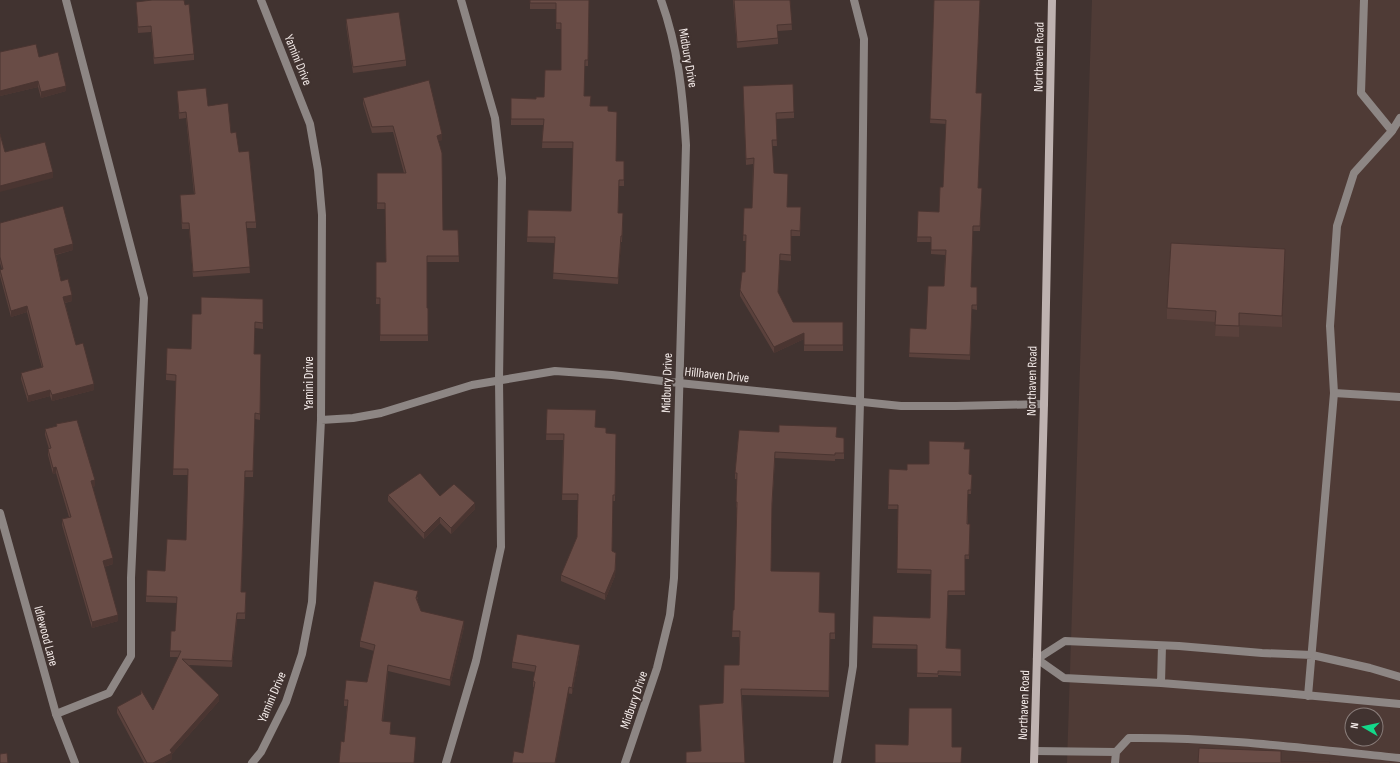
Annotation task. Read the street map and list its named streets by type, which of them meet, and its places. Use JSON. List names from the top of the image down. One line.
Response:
{"streets":{"street":["Northaven Road","Midbury Drive","Yamini Drive","Hillhaven Drive","Idlewood Lane"]},"crossings":[["Northaven Road","Hillhaven Drive"],["Midbury Drive","Hillhaven Drive"],["Yamini Drive","Hillhaven Drive"]],"north":"left"}
